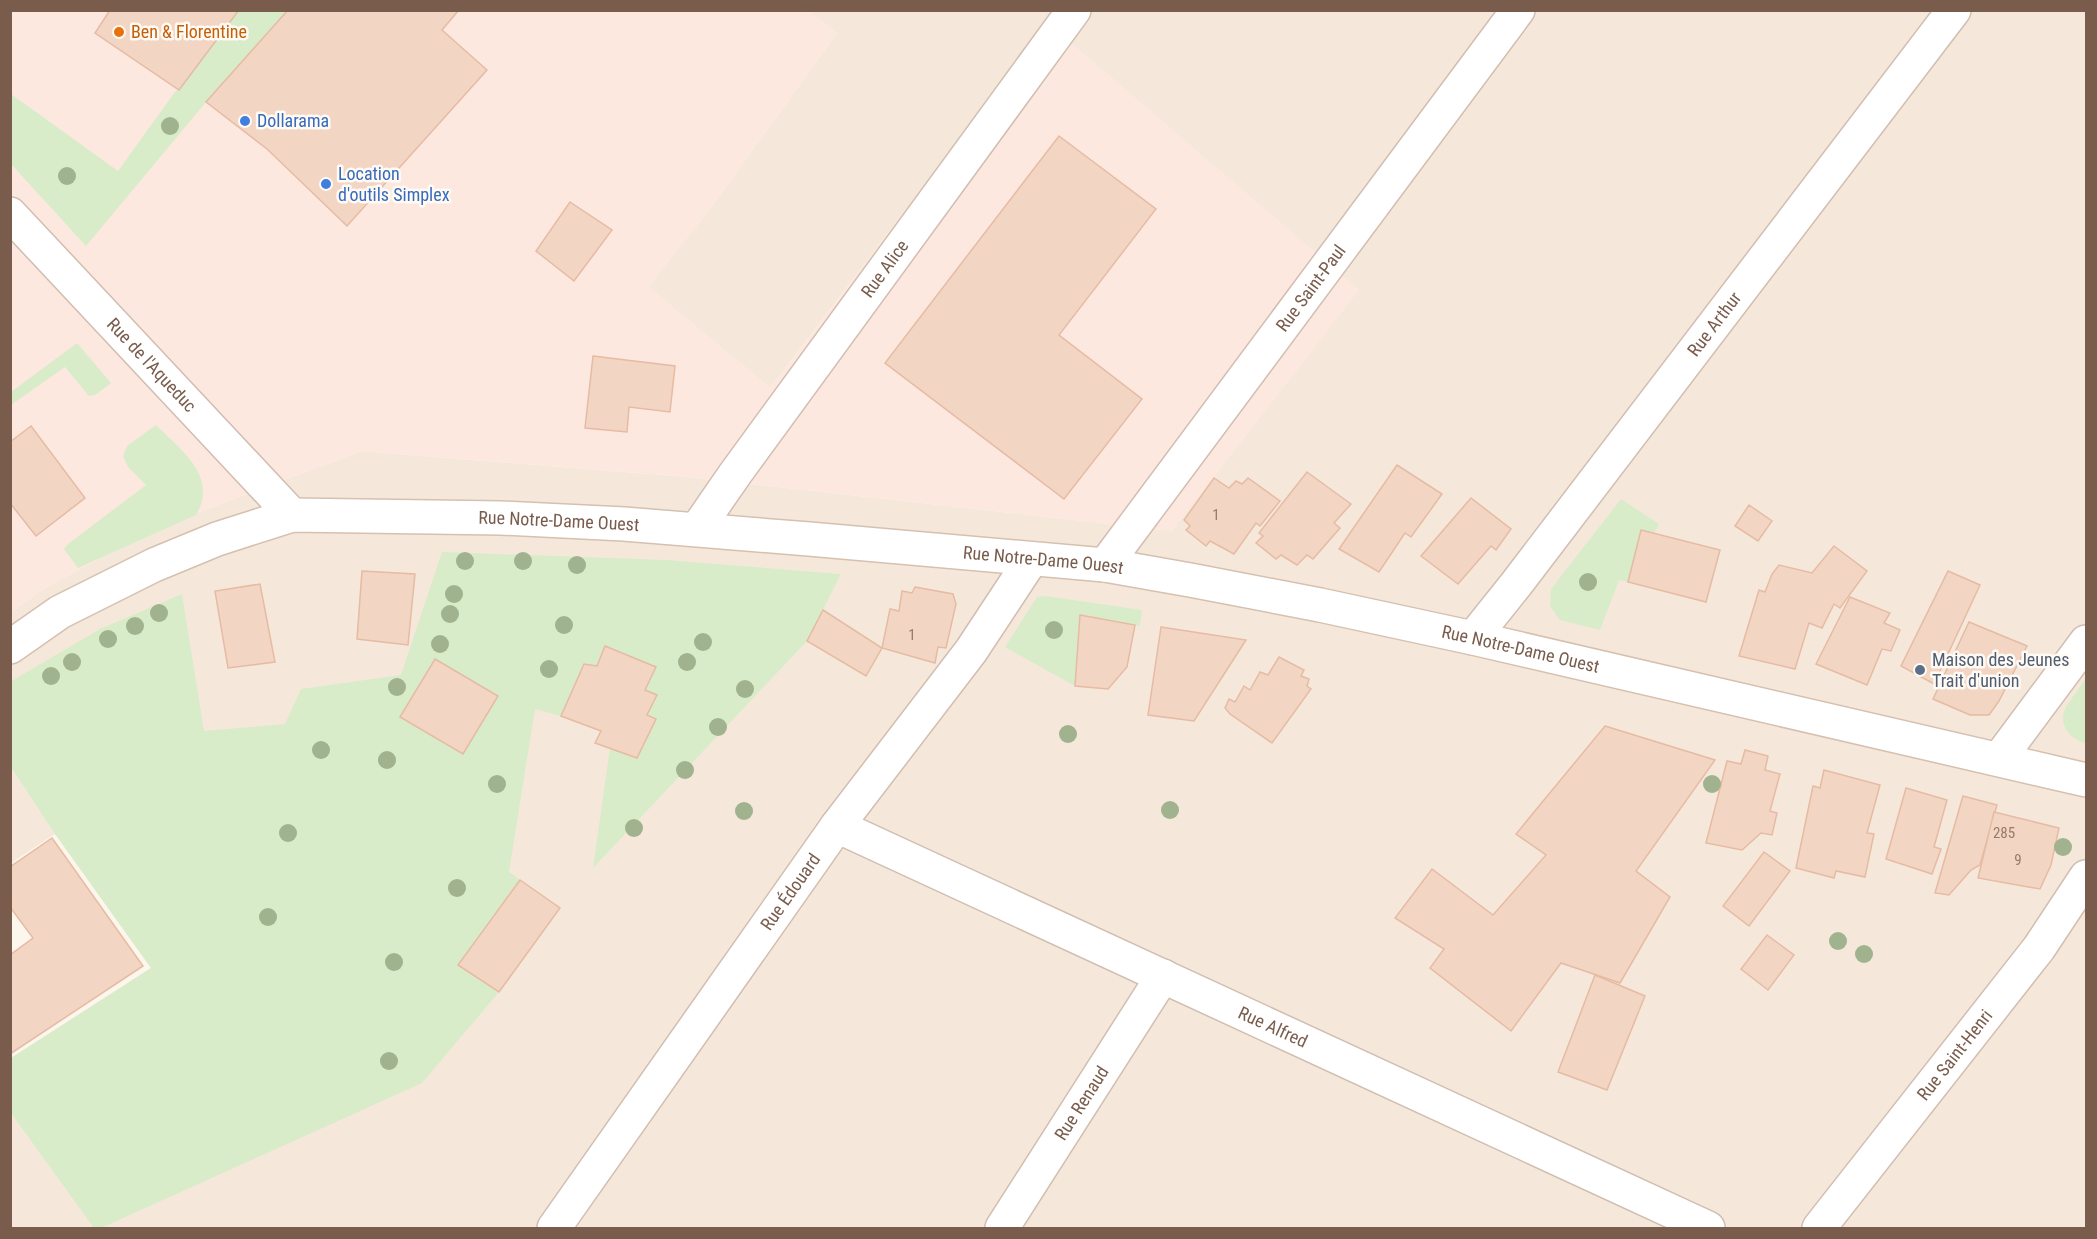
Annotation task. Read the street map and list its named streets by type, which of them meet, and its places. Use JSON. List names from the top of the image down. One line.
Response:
{"streets":{"street":["Rue Alice","Rue Saint-Paul","Rue Arthur","Rue de l'Aqueduc","Rue Notre-Dame Ouest","Rue Édouard","Rue Alfred","Rue Saint-Henri","Rue Renaud"]},"crossings":[["Rue Alice","Rue Notre-Dame Ouest"],["Rue Saint-Paul","Rue Notre-Dame Ouest"],["Rue Arthur","Rue Notre-Dame Ouest"],["Rue de l'Aqueduc","Rue Notre-Dame Ouest"],["Rue Notre-Dame Ouest","Rue Édouard"],["Rue Édouard","Rue Alfred"],["Rue Alfred","Rue Renaud"]],"places":["Ben & Florentine","Dollarama","Location d'outils Simplex","Maison des Jeunes Trait d'union"],"house_numbers":["1","1","285","9"]}
